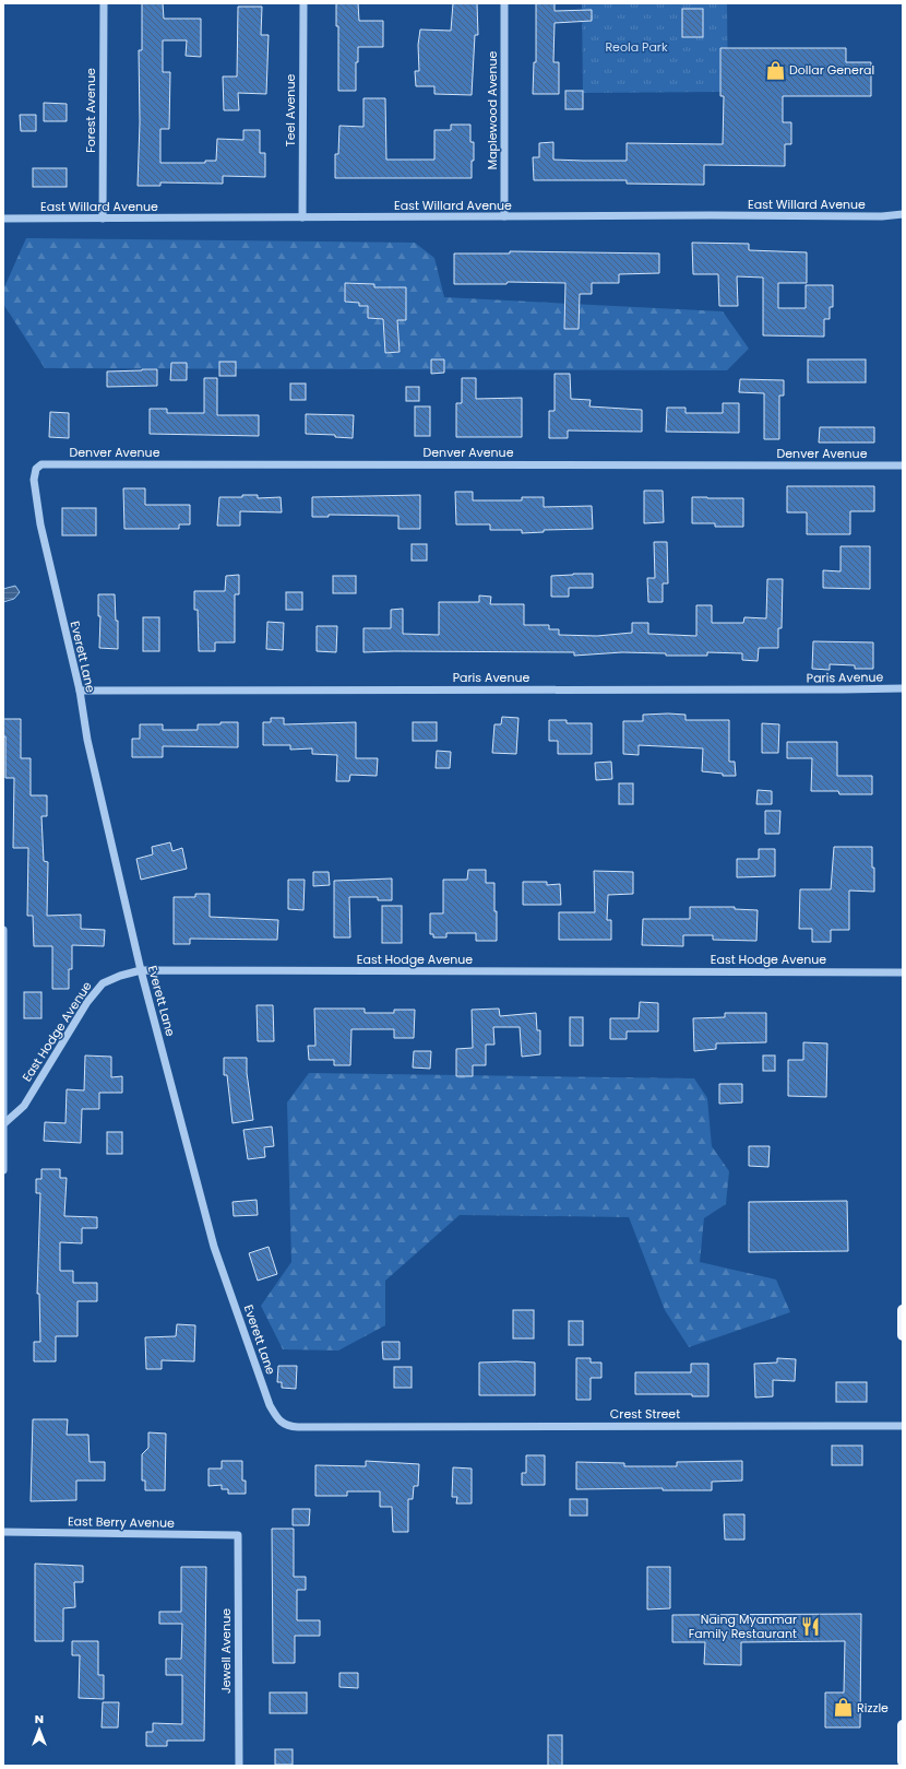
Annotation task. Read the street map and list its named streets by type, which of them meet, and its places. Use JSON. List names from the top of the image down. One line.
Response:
{"streets":{"street":["Forest Avenue","Teel Avenue","Maplewood Avenue","East Willard Avenue","Denver Avenue","Everett Lane","Paris Avenue","East Hodge Avenue","Crest Street","East Berry Avenue","Jewell Avenue"]},"crossings":[["Forest Avenue","East Willard Avenue"],["Teel Avenue","East Willard Avenue"],["Maplewood Avenue","East Willard Avenue"],["Denver Avenue","Everett Lane"],["Everett Lane","Paris Avenue"],["Everett Lane","East Hodge Avenue"],["Everett Lane","Crest Street"],["East Berry Avenue","Jewell Avenue"]],"parks":["Reola Park"],"places":{"shop":["Dollar General","Rizzle"],"restaurant":["Naing Myanmar Family Restaurant"]},"north":"top"}
